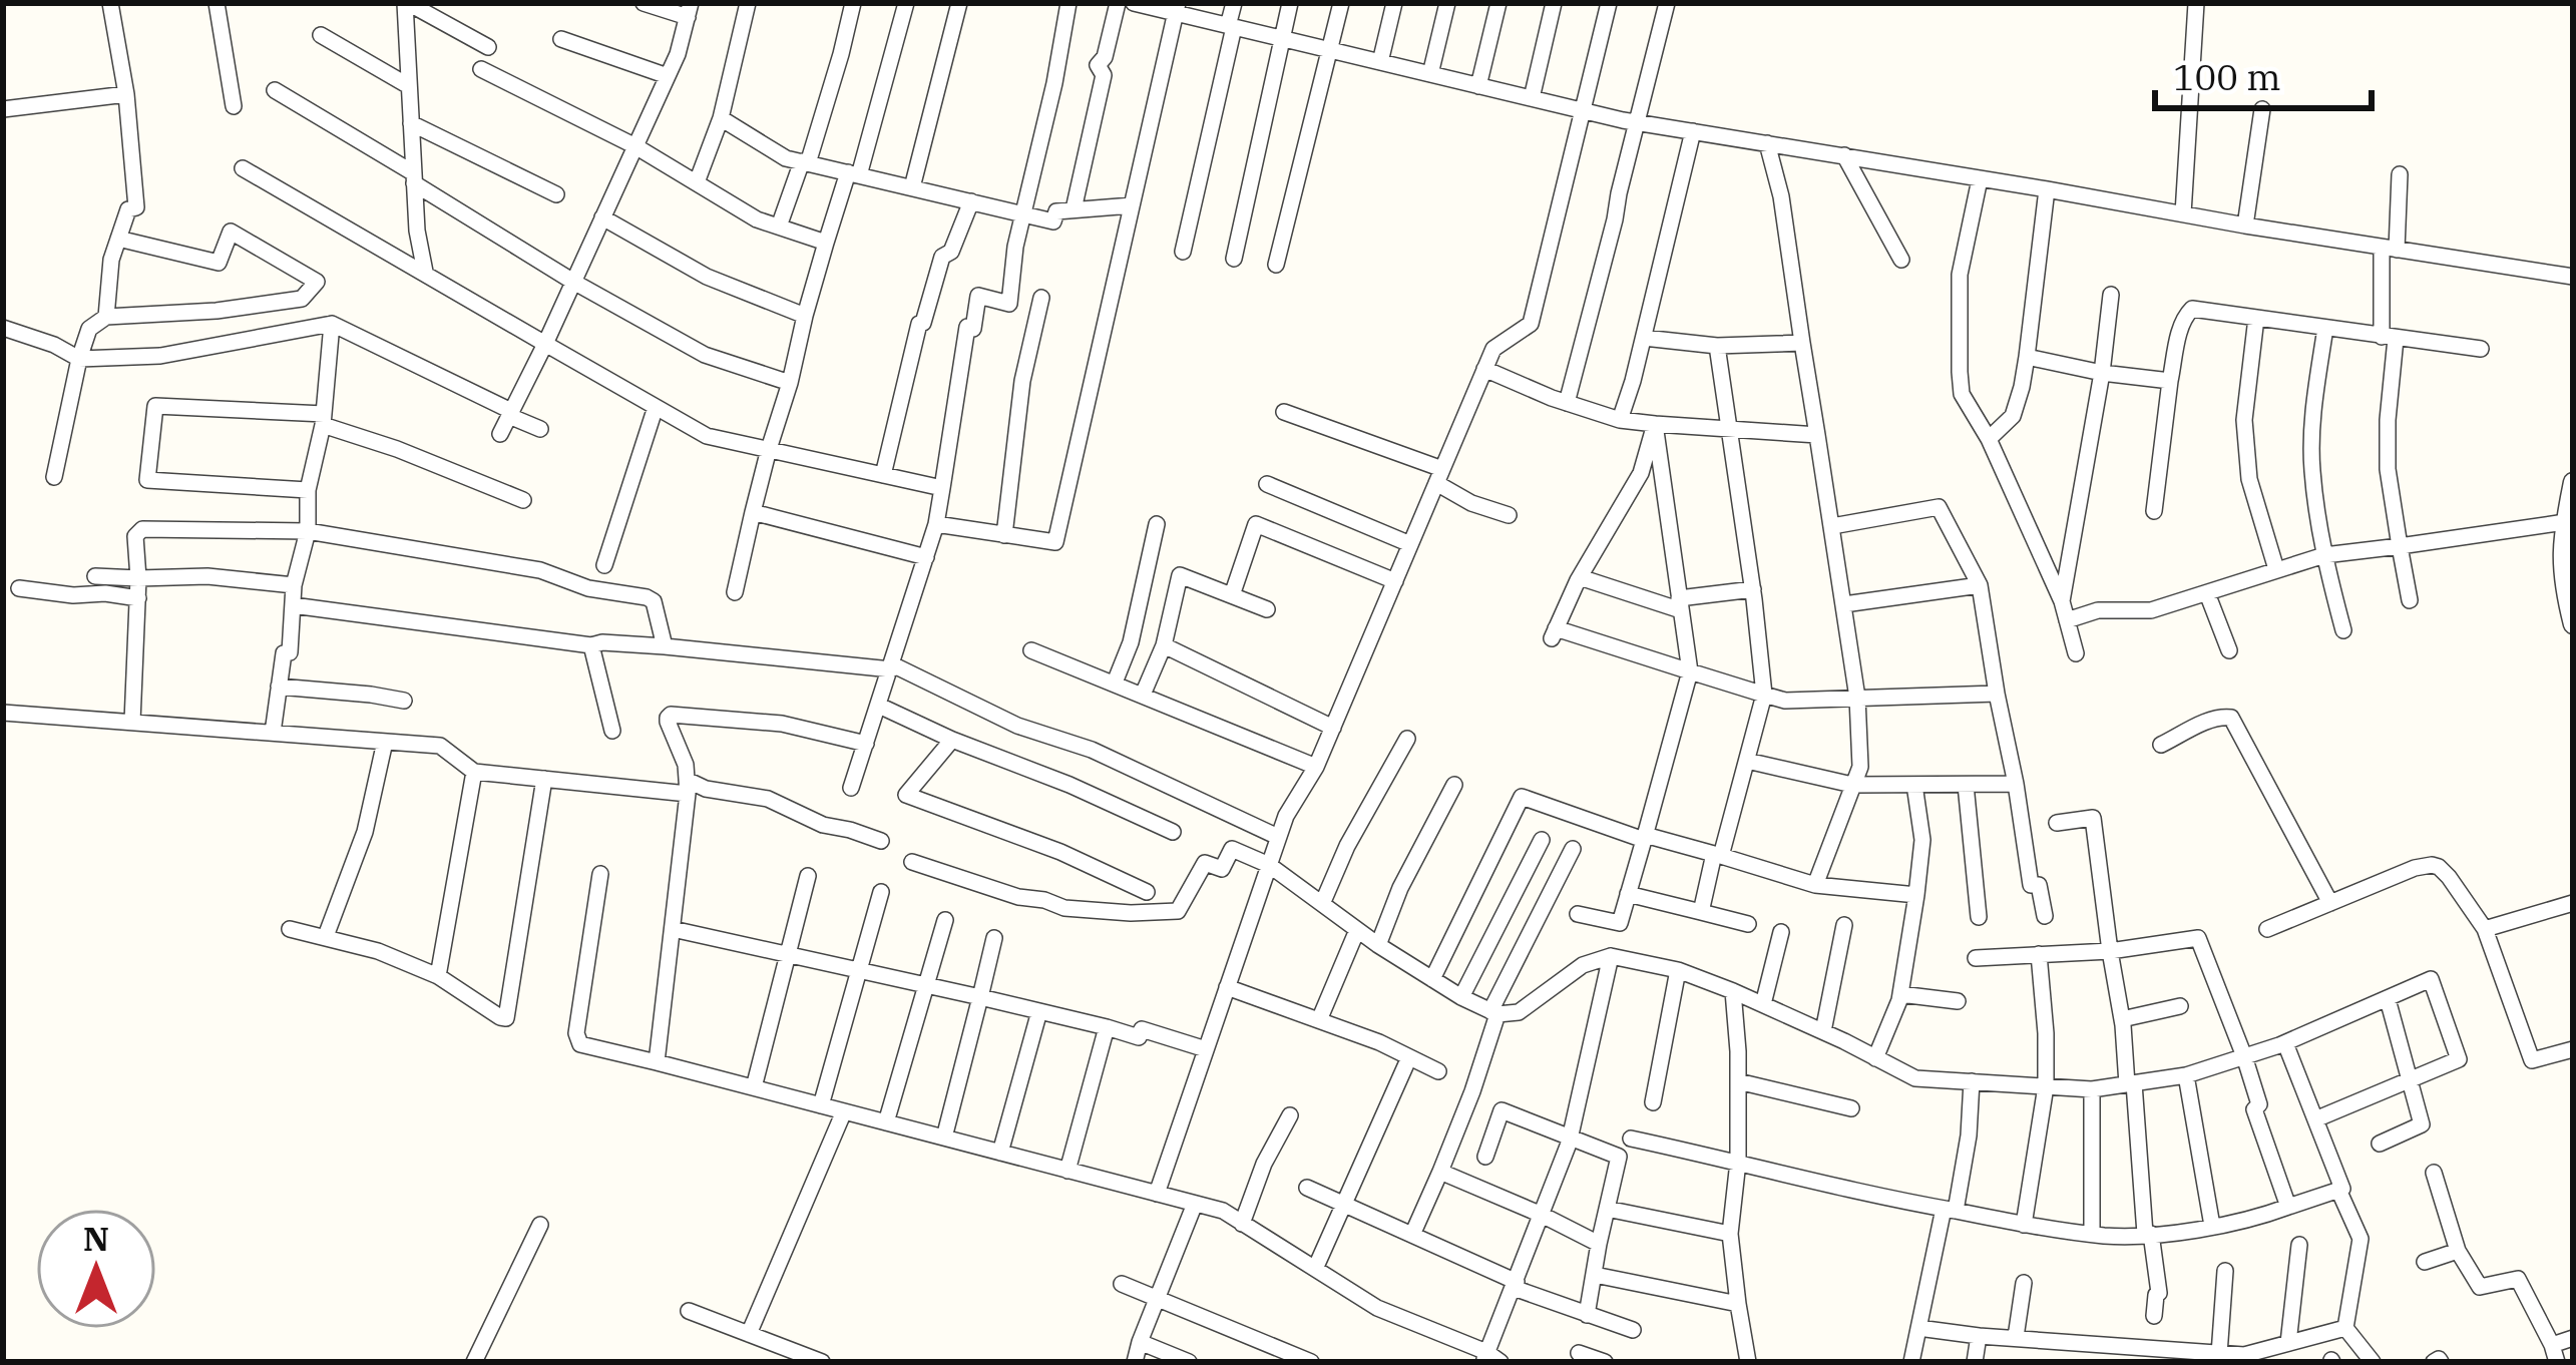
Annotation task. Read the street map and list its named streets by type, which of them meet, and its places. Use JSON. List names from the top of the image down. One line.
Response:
{"scale_bar":"100 m","north":"top"}
